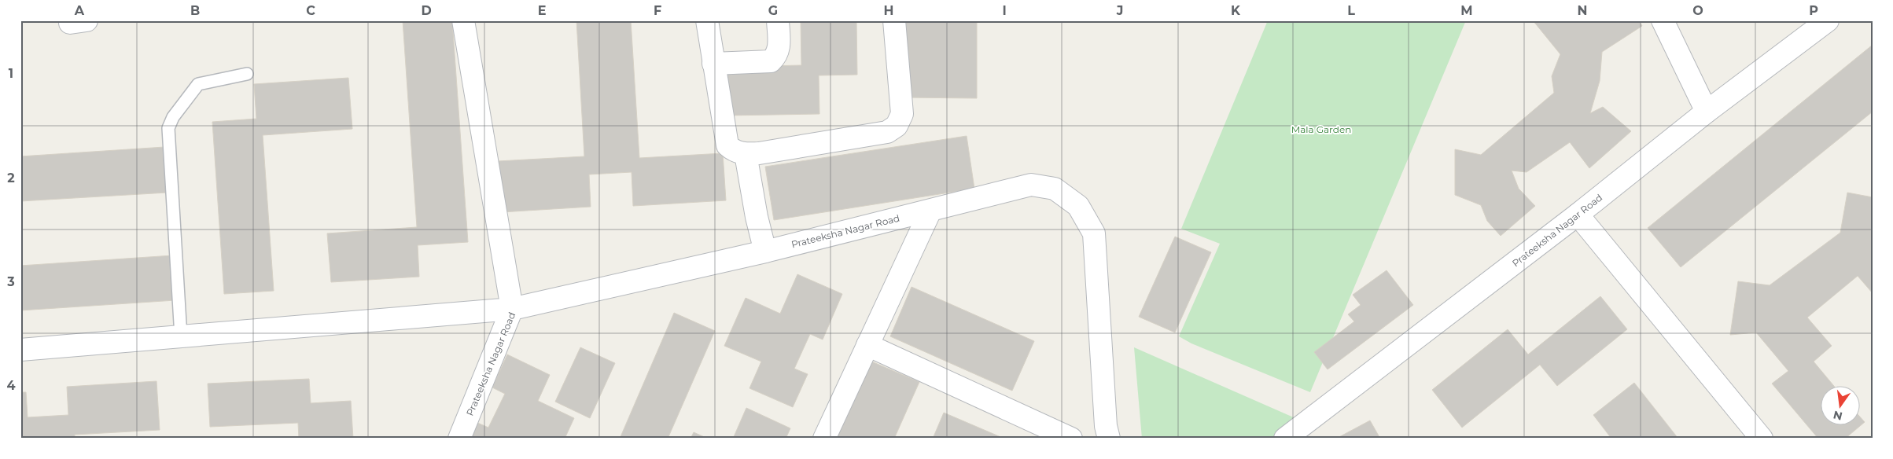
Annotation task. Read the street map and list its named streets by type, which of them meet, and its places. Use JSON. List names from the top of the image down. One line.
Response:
{"streets":{"street":["Prateeksha Nagar Road"]},"parks":["Mala Garden"],"north":"bottom","grid":{"columns":["A","B","C","D","E","F","G","H","I","J","K","L","M","N","O","P"],"rows":["1","2","3","4"]}}
